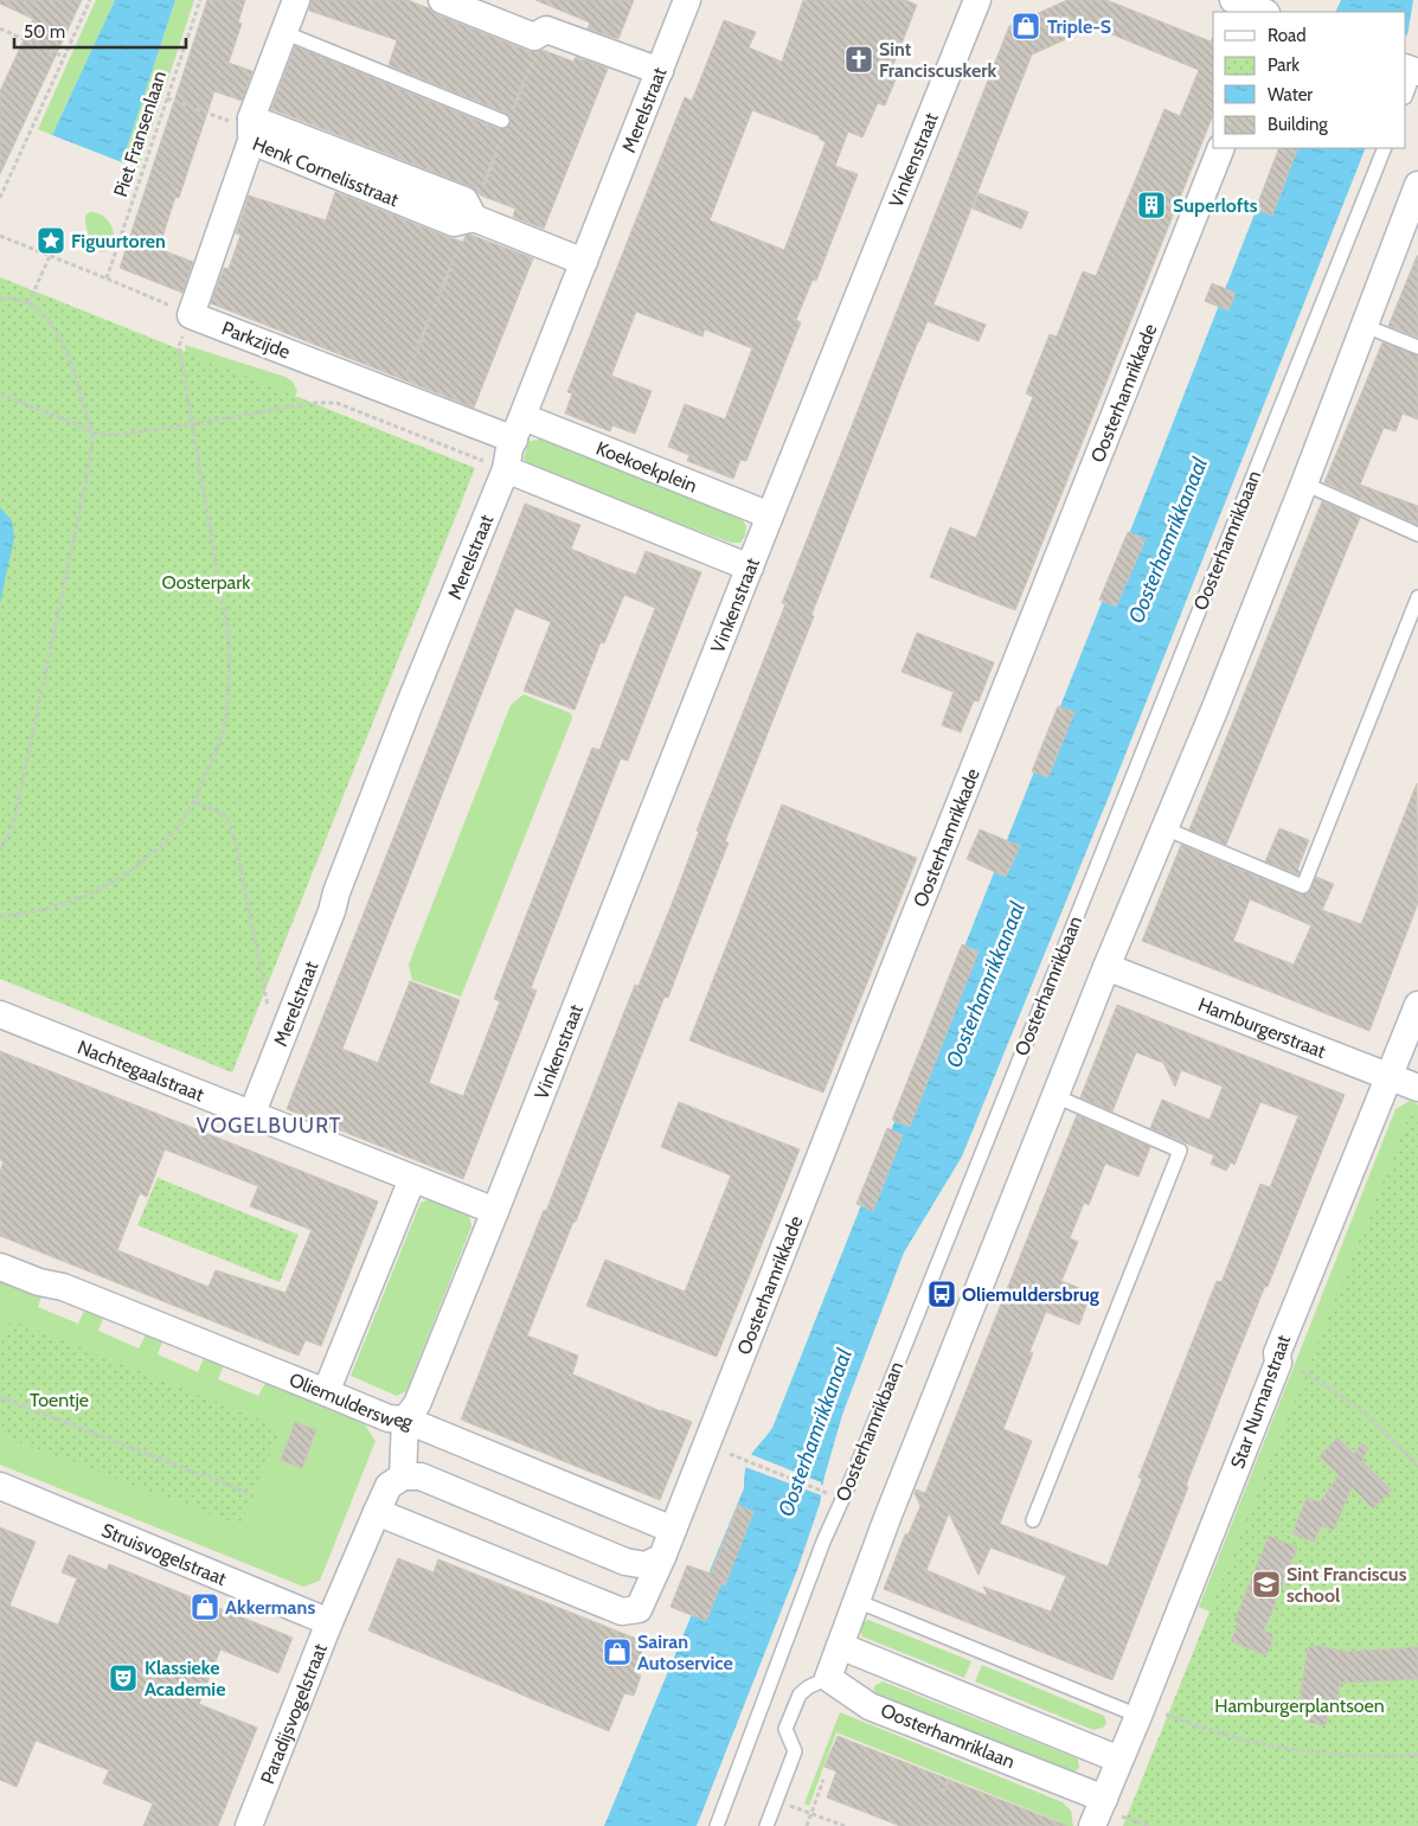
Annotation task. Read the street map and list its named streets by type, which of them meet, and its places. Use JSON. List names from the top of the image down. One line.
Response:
{"streets":{"street":["Merelstraat","Vinkenstraat","Henk Cornelisstraat","Parkzijde","Oosterhamrikkade","Koekoekplein","Hamburgerstraat","Nachtegaalstraat","Oliemuldersweg","Star Numanstraat","Struisvogelstraat","Paradijsvogelstraat","Oosterhamriklaan"],"lane":["Oosterhamrikbaan"],"path":["Piet Fransenlaan"]},"crossings":[["Merelstraat","Henk Cornelisstraat"],["Merelstraat","Parkzijde"],["Merelstraat","Koekoekplein"],["Merelstraat","Nachtegaalstraat"],["Vinkenstraat","Koekoekplein"],["Vinkenstraat","Oliemuldersweg"],["Vinkenstraat","Paradijsvogelstraat"],["Henk Cornelisstraat","Parkzijde"],["Parkzijde","Koekoekplein"],["Oosterhamrikkade","Oliemuldersweg"],["Hamburgerstraat","Star Numanstraat"],["Star Numanstraat","Oosterhamriklaan"],["Struisvogelstraat","Paradijsvogelstraat"]],"districts":["VOGELBUURT"],"water":["Oosterhamrikkanaal"],"parks":["Oosterpark","Toentje","Hamburgerplantsoen"],"places":{"shop":["Triple-S","Akkermans","Sairan Autoservice"],"church":["Sint Franciscuskerk"],"building":["Superlofts"],"place":["Figuurtoren"],"bus stop":["Oliemuldersbrug"],"school or university":["Sint Franciscus school"],"theatre":["Klassieke Academie"]},"legend":["Road","Park","Water","Building"],"scale_bar":"50 m"}
